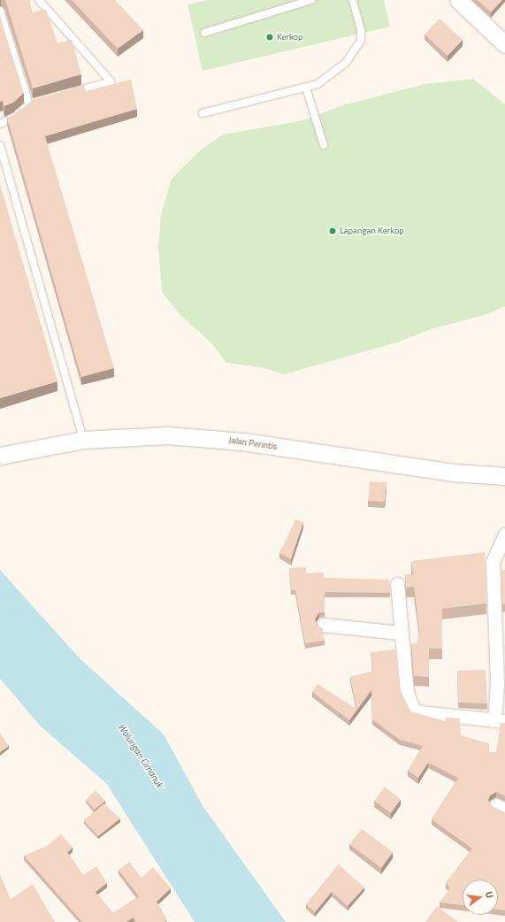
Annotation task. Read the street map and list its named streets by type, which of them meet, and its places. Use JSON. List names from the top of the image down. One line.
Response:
{"streets":{"street":["Jalan Perintis"]},"water":["Walungan Cimanuk"],"places":["Kerkop","Lapangan Kerkop"],"north":"right"}
